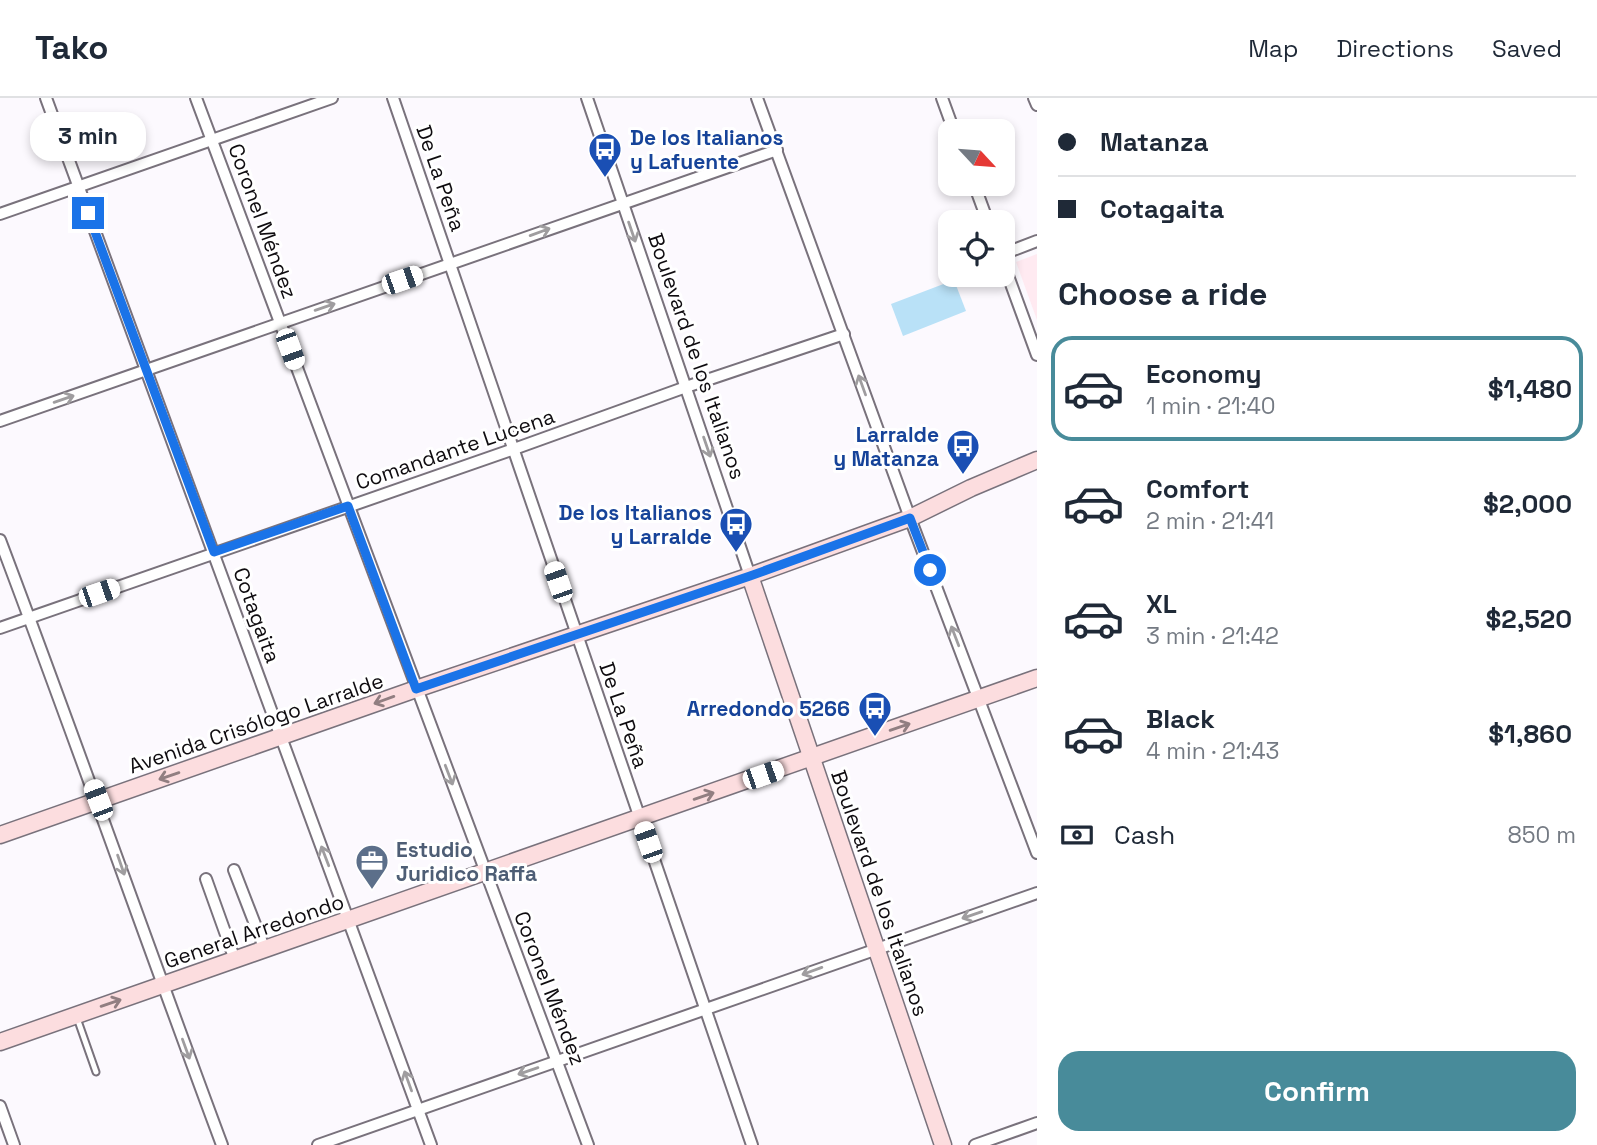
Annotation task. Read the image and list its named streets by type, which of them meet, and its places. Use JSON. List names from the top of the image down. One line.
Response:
{"streets":{"street":["De La Peña","Coronel Méndez","Boulevard de los Italianos","Comandante Lucena","Cotagaita","Avenida Crisólogo Larralde","General Arredondo"]},"crossings":[["De La Peña","Comandante Lucena"],["De La Peña","Avenida Crisólogo Larralde"],["De La Peña","General Arredondo"],["Coronel Méndez","Comandante Lucena"],["Coronel Méndez","Avenida Crisólogo Larralde"],["Coronel Méndez","General Arredondo"],["Boulevard de los Italianos","Comandante Lucena"],["Boulevard de los Italianos","Avenida Crisólogo Larralde"],["Boulevard de los Italianos","General Arredondo"],["Comandante Lucena","Cotagaita"],["Cotagaita","Avenida Crisólogo Larralde"],["Cotagaita","General Arredondo"]],"one_way":["Boulevard de los Italianos","Cotagaita","General Arredondo"],"places":{"bus stop":["De los Italianos y Lafuente","Larralde y Matanza","De los Italianos y Larralde","Arredondo 5266"],"office":["Estudio Juridico Raffa"]},"north":"bottom right","page":{"header":"Tako","nav":["Map","Directions","Saved"],"banner":["Matanza","Cotagaita"],"bubble":"3 min","heading":"Choose a ride","list":[{"name":"Economy","note":"1 min · 21:40","value":"$1,480"},{"name":"Comfort","note":"2 min · 21:41","value":"$2,000"},{"name":"XL","note":"3 min · 21:42","value":"$2,520"},{"name":"Black","note":"4 min · 21:43","value":"$1,860"}],"pay":["Cash","850 m"],"buttons":"Confirm"}}
